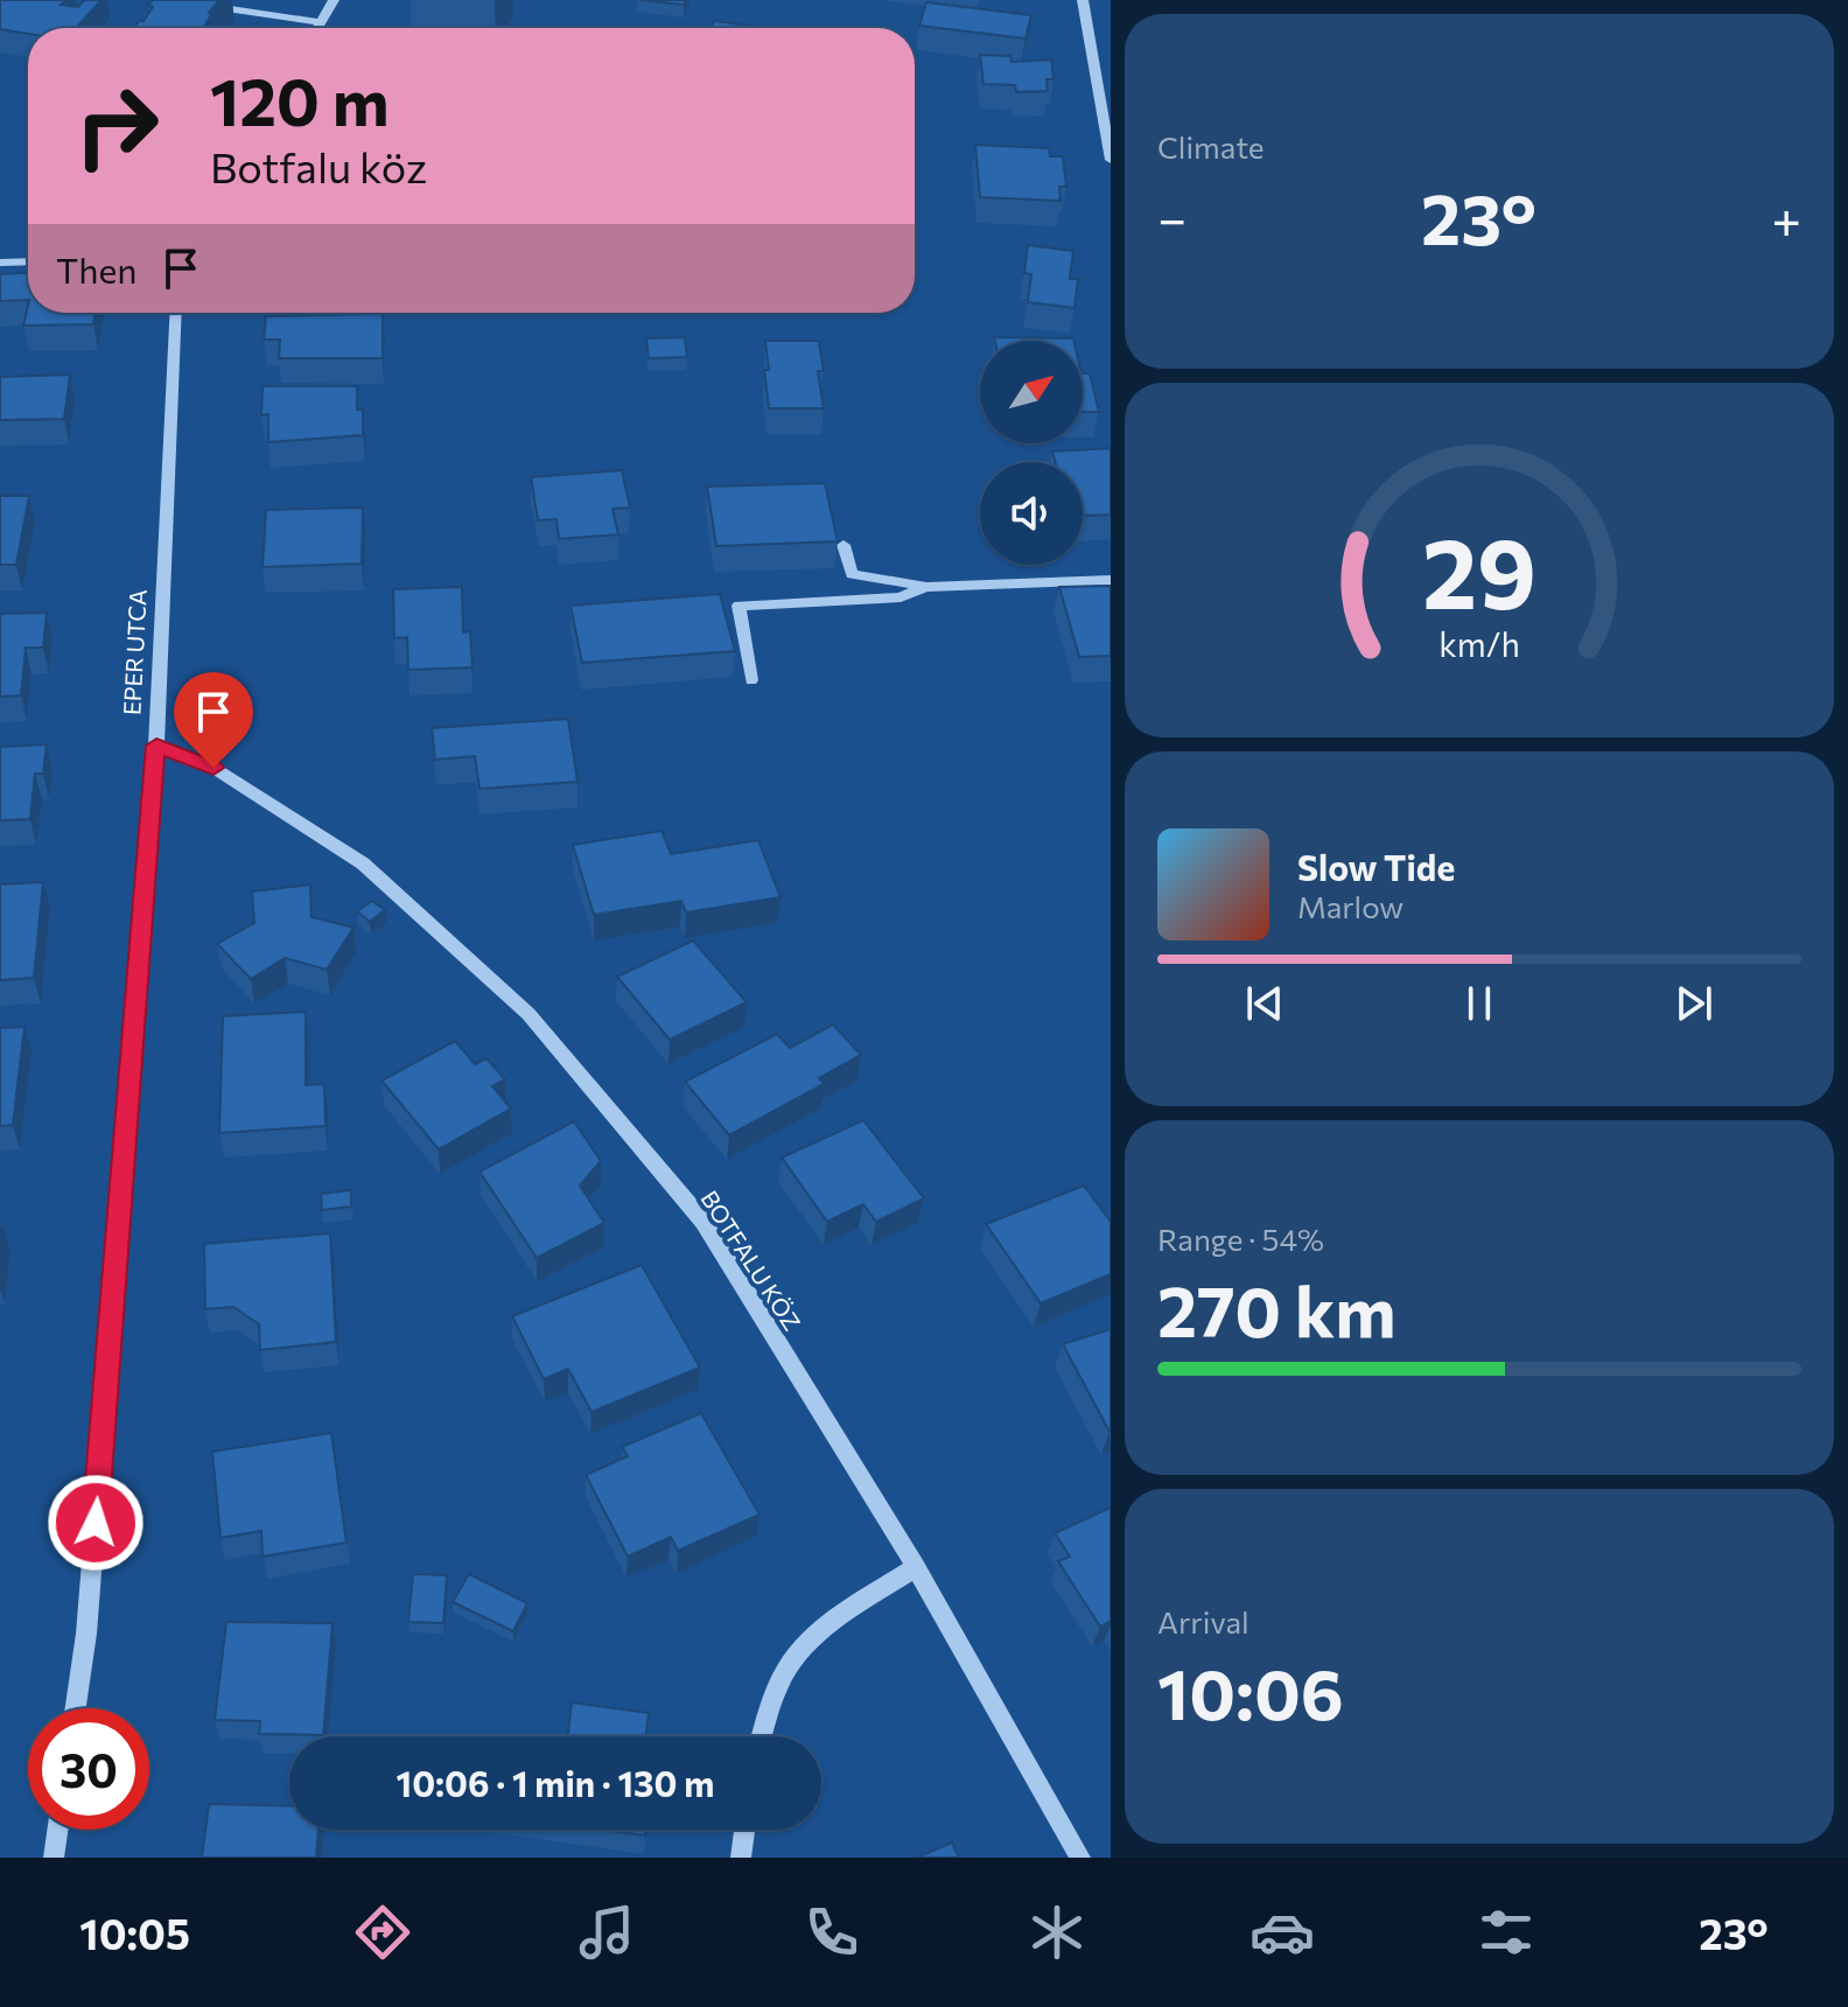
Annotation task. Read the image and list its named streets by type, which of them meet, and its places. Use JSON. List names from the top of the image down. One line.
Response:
{"streets":{"street":["EPER UTCA","BOTFALU KÖZ"]},"crossings":[["EPER UTCA","BOTFALU KÖZ"]],"north":"top right","page":{"tile":["Climate",["Range · 54%","270 km"],["Arrival","10:06"]],"turn":["120 m","Botfalu köz"],"heat":["−","23°","+"],"then":"Then","song":["Slow Tide","Marlow"],"limit":"30","trip":"10:06 · 1 min · 130 m","tabs":["10:05","23°"],"gauge":["29","km/h"]}}
